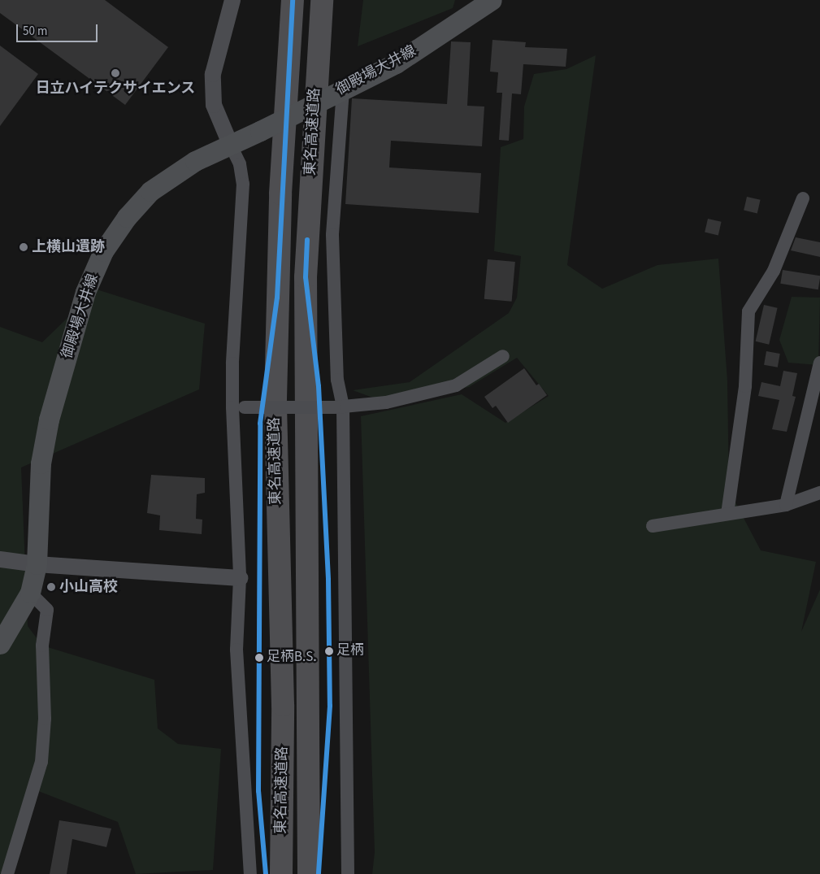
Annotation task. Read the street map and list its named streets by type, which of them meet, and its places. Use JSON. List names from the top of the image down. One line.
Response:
{"streets":{"highway":["東名高速道路"],"main road":["御殿場大井線"]},"places":["日立ハイテクサイエンス","上横山遺跡","小山高校","足柄","足柄B.S."],"scale_bar":"50 m"}
